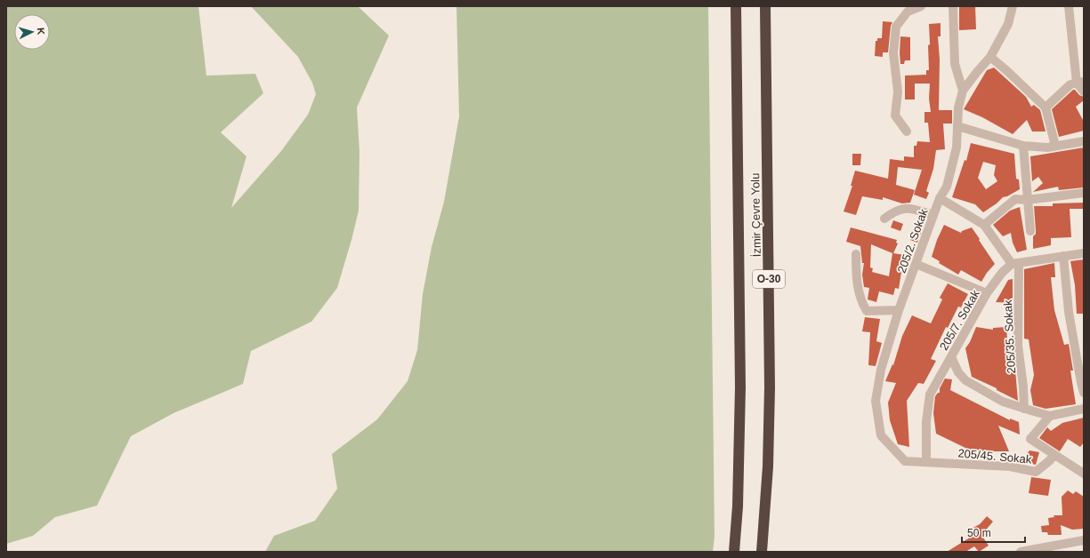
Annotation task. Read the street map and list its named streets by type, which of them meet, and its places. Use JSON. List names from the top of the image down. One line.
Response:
{"streets":{"highway":["İzmir Çevre Yolu","O-30"],"street":["205/2. Sokak","205/7. Sokak","205/35. Sokak","205/45. Sokak"]},"crossings":[["205/2. Sokak","205/7. Sokak"],["205/2. Sokak","205/45. Sokak"],["205/7. Sokak","205/35. Sokak"],["205/7. Sokak","205/45. Sokak"]],"scale_bar":"50 m","north":"right"}
